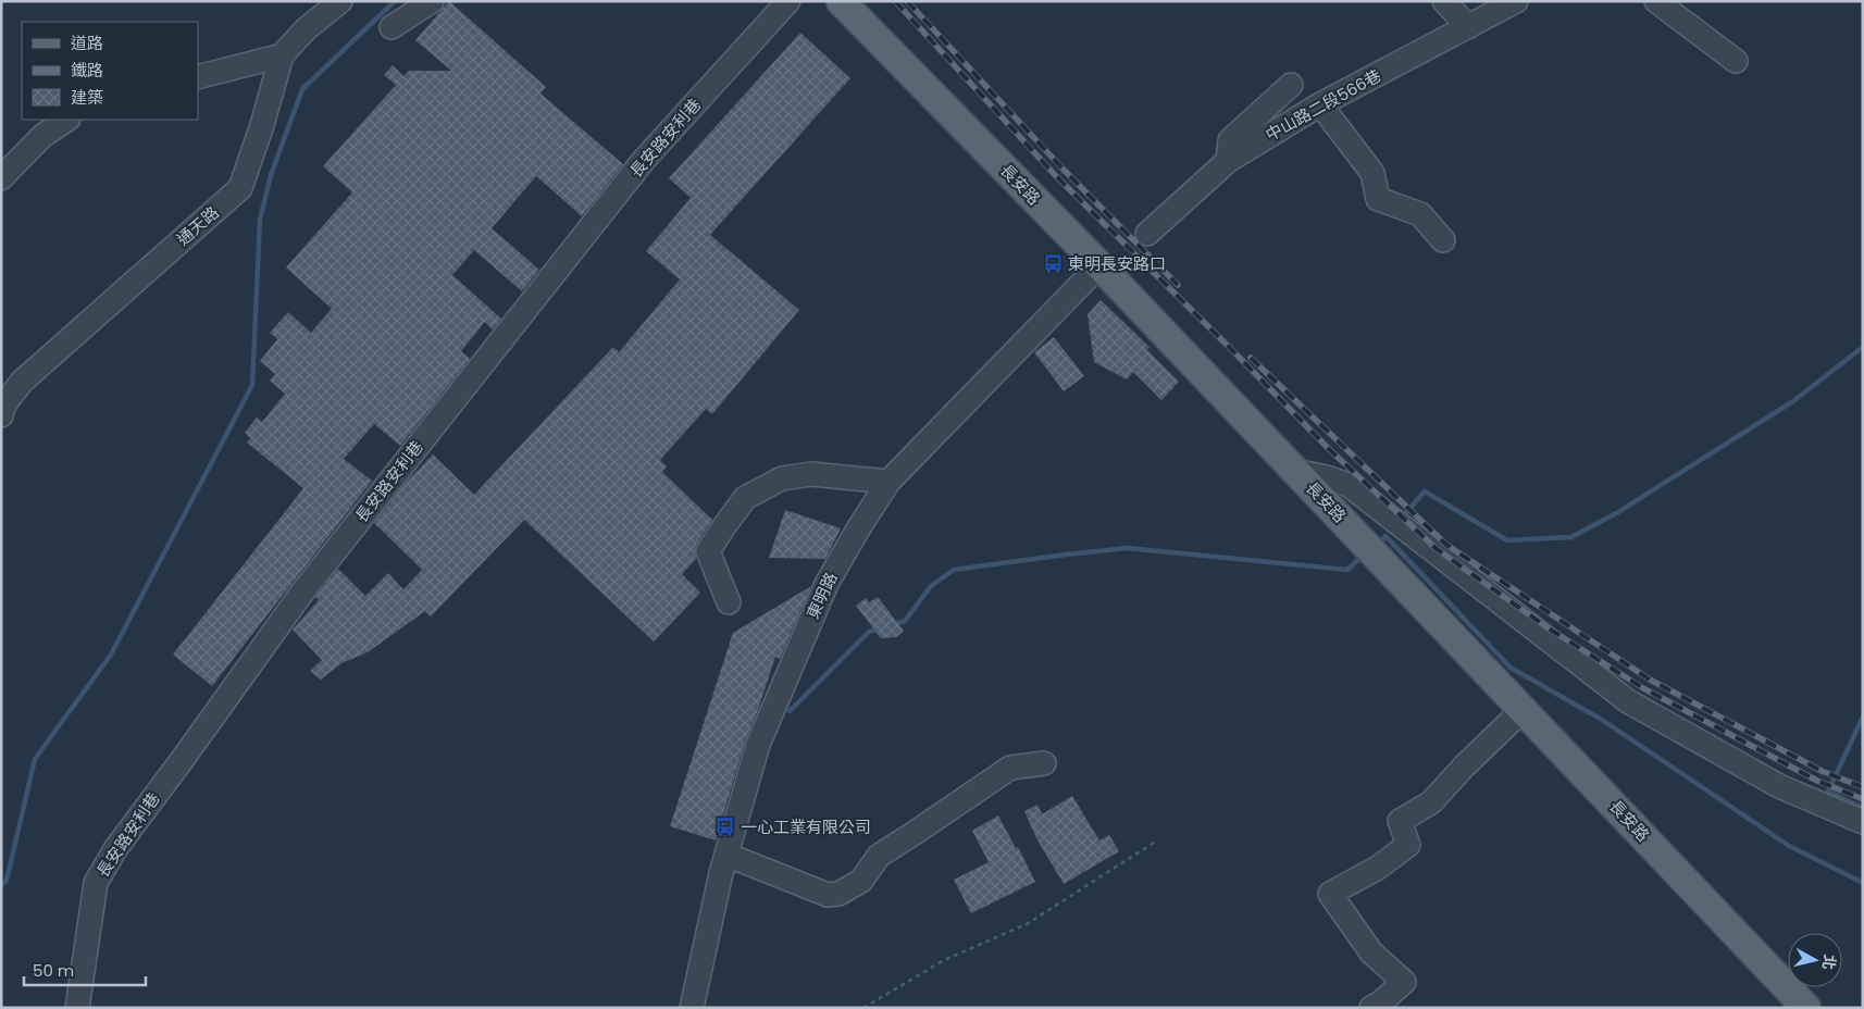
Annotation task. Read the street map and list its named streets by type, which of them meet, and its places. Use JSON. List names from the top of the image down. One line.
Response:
{"streets":{"main road":["長安路"],"street":["中山路二段566巷","長安路安利巷","通天路","東明路"]},"crossings":[["長安路","東明路"]],"places":{"bus stop":["東明長安路口","一心工業有限公司"]},"legend":["道路","鐵路","建築"],"scale_bar":"50 m","north":"right"}
